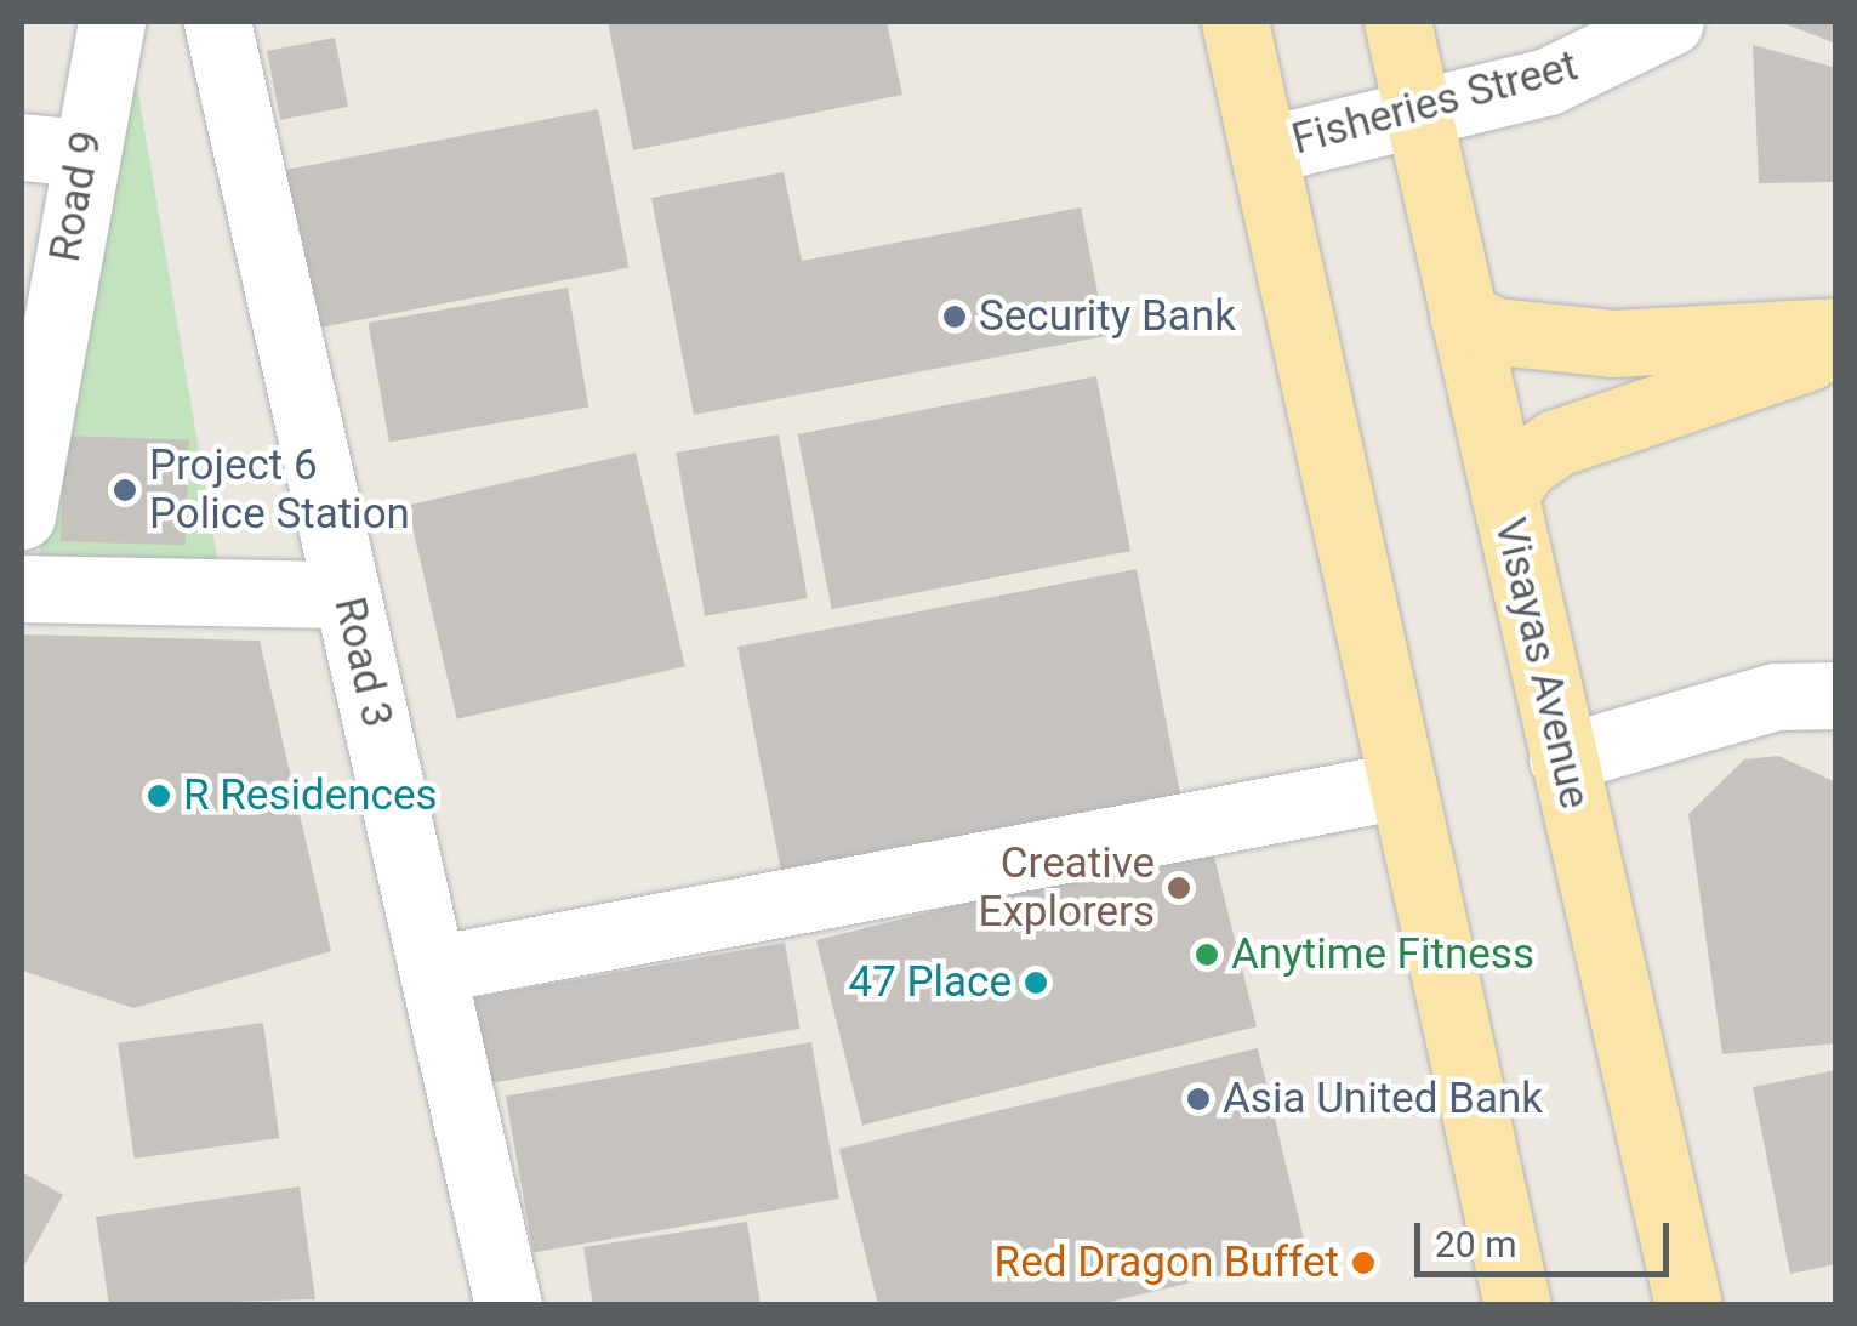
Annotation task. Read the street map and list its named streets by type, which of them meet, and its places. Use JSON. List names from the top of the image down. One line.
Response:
{"streets":{"main road":["Visayas Avenue"],"street":["Fisheries Street","Road 9","Road 3"]},"crossings":[["Fisheries Street","Visayas Avenue"]],"places":["Security Bank","Project 6 Police Station","R Residences","Creative Explorers","Anytime Fitness","47 Place","Asia United Bank","Red Dragon Buffet"],"scale_bar":"20 m"}
